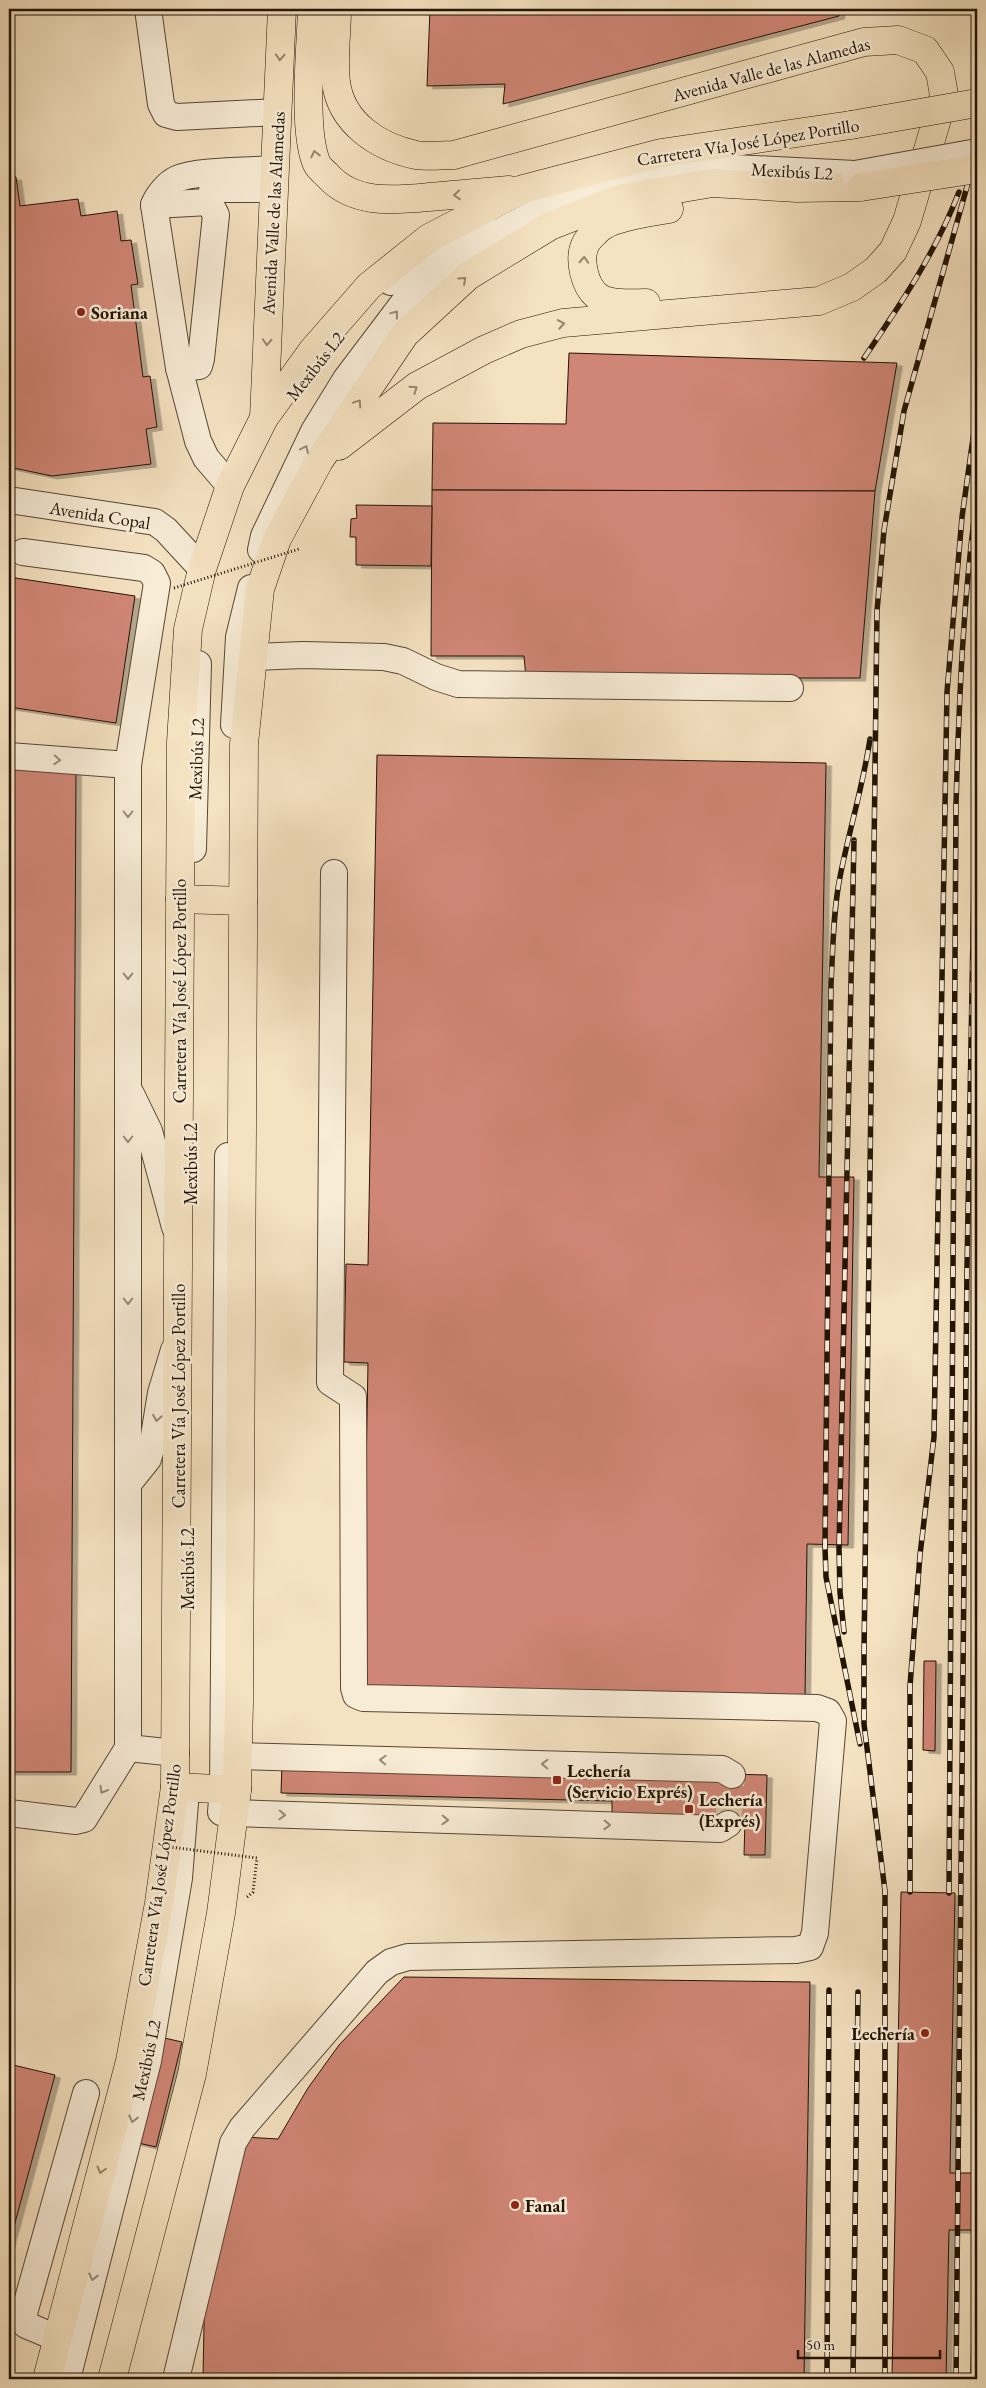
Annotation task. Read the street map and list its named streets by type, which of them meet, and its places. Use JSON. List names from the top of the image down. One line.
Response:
{"streets":{"main road":["Avenida Valle de las Alamedas","Carretera Vía José López Portillo"],"street":["Mexibús L2","Avenida Copal"]},"crossings":[["Avenida Valle de las Alamedas","Carretera Vía José López Portillo"],["Carretera Vía José López Portillo","Mexibús L2"],["Carretera Vía José López Portillo","Avenida Copal"]],"places":{"other":["Soriana","Lechería","Fanal"],"transit":["Lechería (Servicio Exprés)","Lechería (Exprés)"]},"scale_bar":"50 m"}
